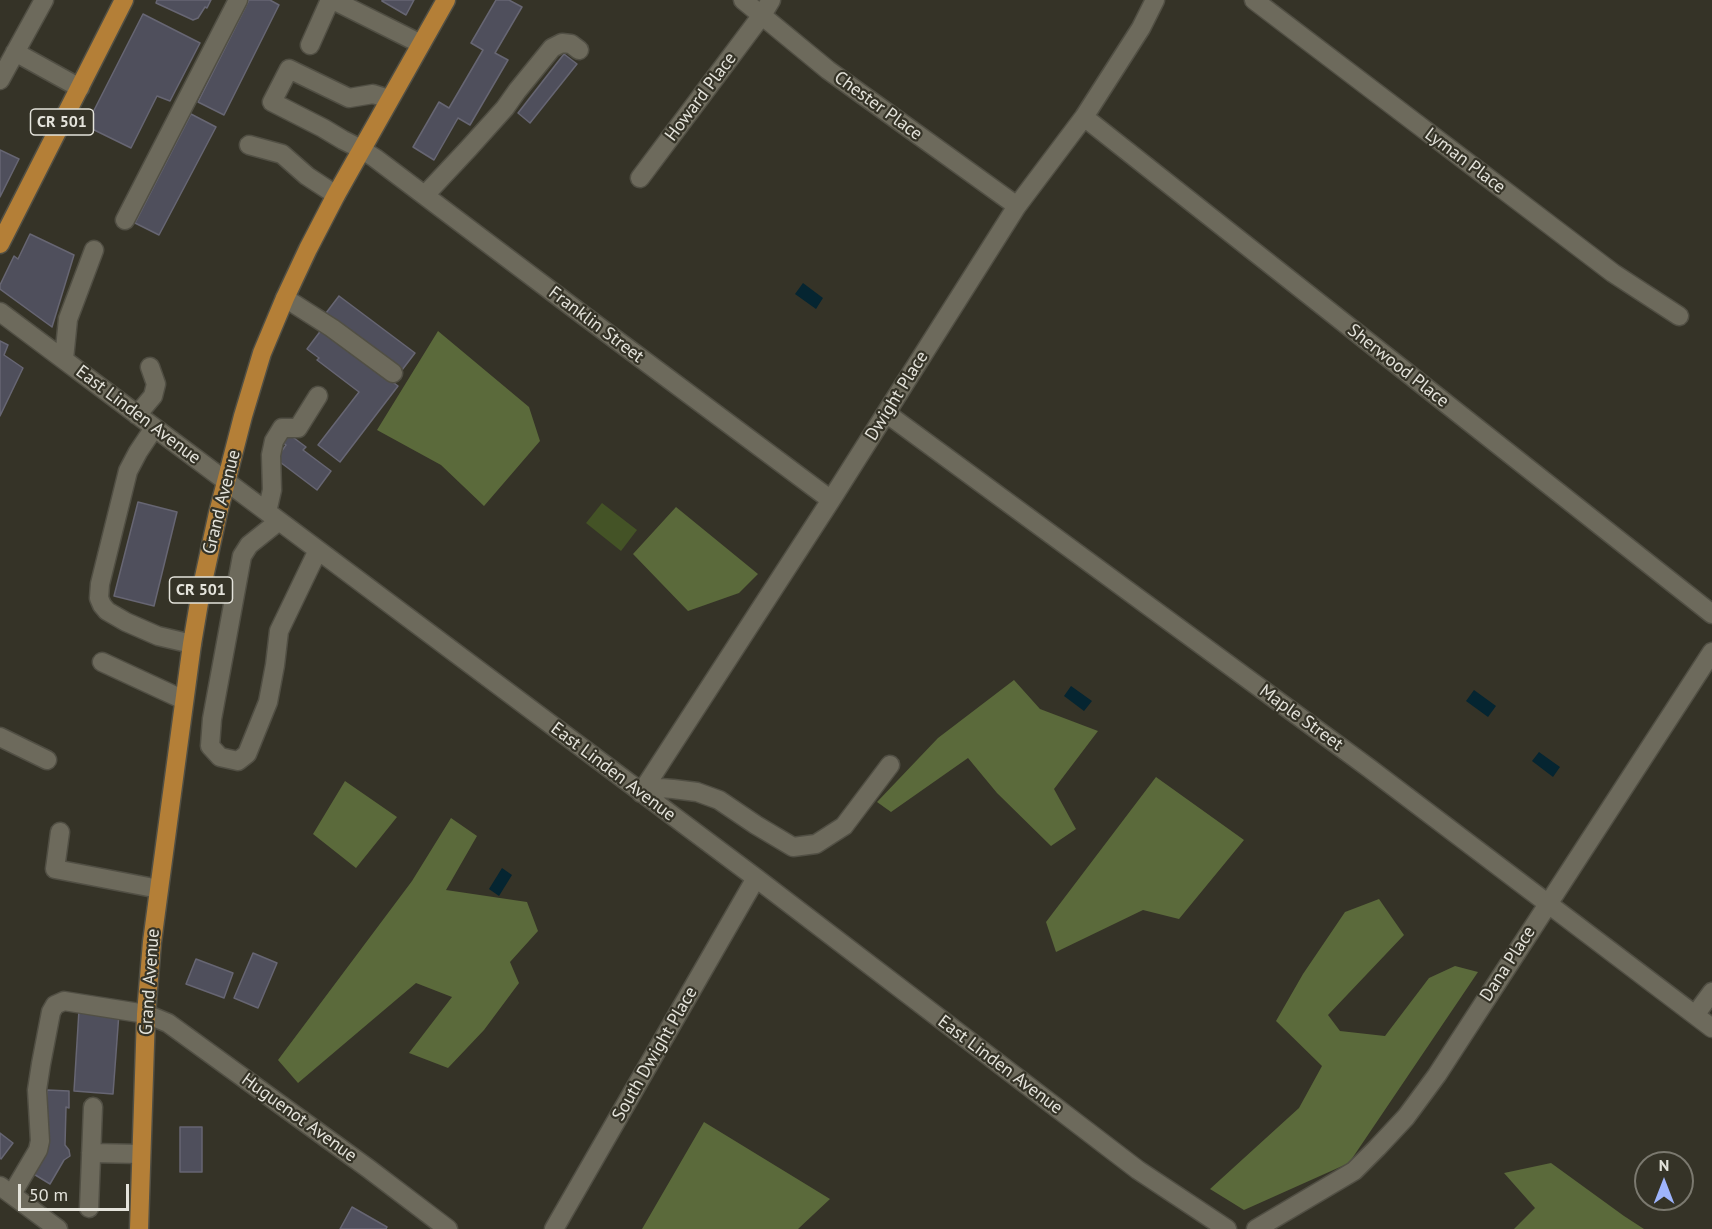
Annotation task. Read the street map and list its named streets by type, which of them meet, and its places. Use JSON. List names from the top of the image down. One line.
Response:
{"streets":{"main road":["CR 501","Grand Avenue"],"street":["Howard Place","Chester Place","Lyman Place","Franklin Street","Sherwood Place","Dwight Place","East Linden Avenue","Maple Street","Dana Place","South Dwight Place","Huguenot Avenue"]},"crossings":[["Howard Place","Chester Place"],["Chester Place","Dwight Place"],["Franklin Street","Dwight Place"],["Franklin Street","Grand Avenue"],["Sherwood Place","Dwight Place"],["Dwight Place","East Linden Avenue"],["Dwight Place","Maple Street"],["East Linden Avenue","Grand Avenue"],["East Linden Avenue","South Dwight Place"],["Grand Avenue","Huguenot Avenue"],["Maple Street","Dana Place"]],"scale_bar":"50 m","north":"top"}
